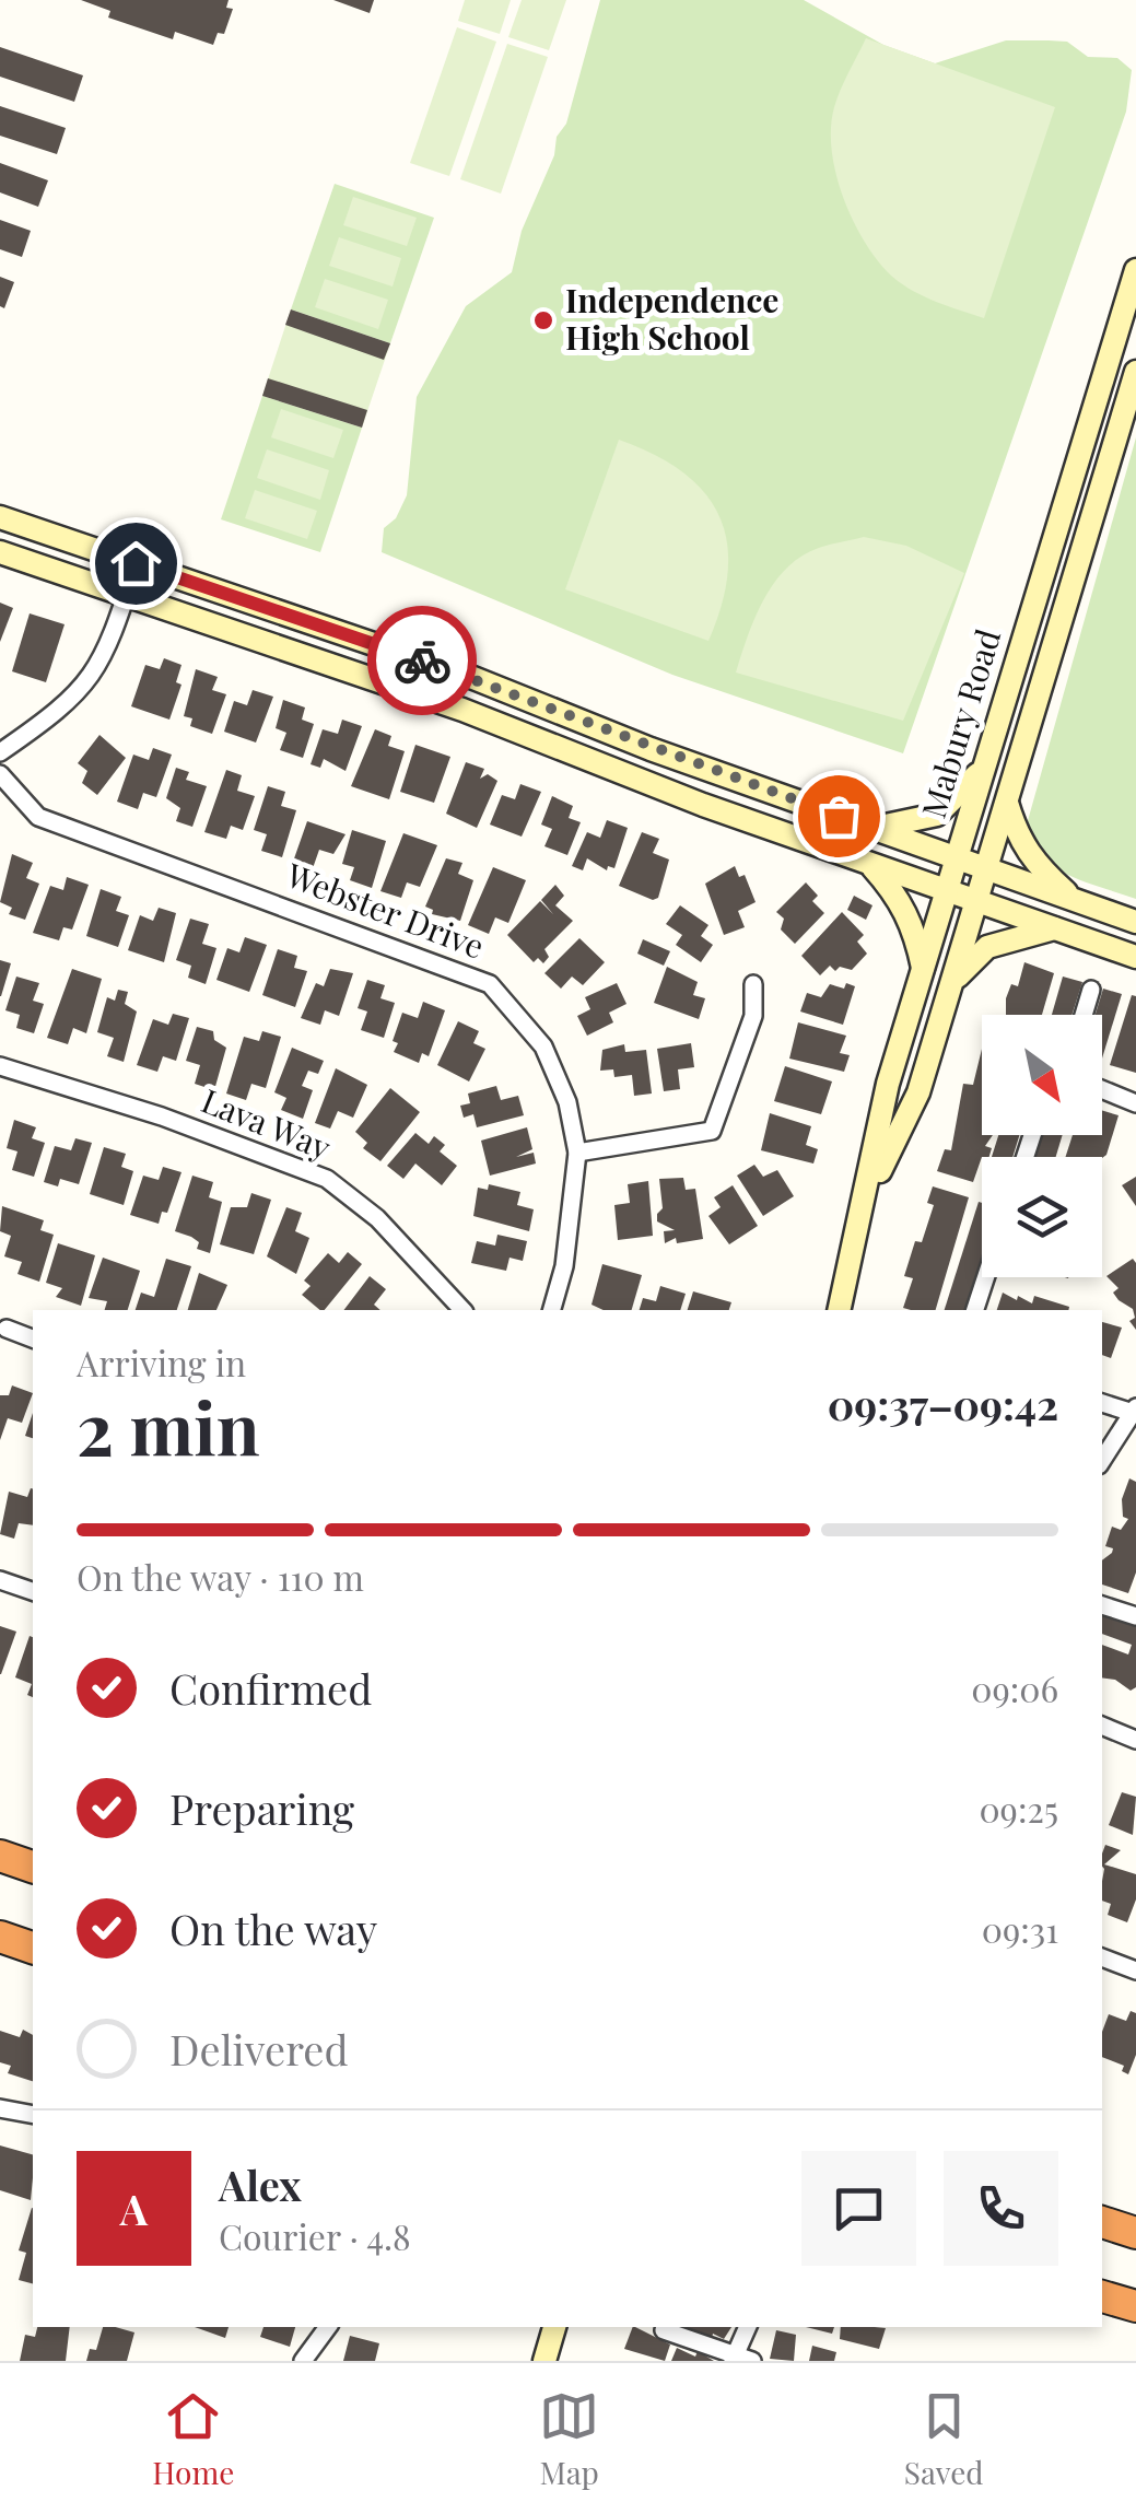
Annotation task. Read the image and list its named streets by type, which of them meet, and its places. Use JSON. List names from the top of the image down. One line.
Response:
{"streets":{"main road":["Mabury Road"],"street":["Webster Drive","Lava Way"]},"places":["Independence High School"],"north":"bottom right","page":{"heading":["2 min","Arriving in","09:37–09:42"],"panel":["Alex","Courier · 4.8"],"bar":"On the way · 110 m","list":[["Confirmed","09:06"],["Preparing","09:25"],["On the way","09:31"],"Delivered"],"round":"A","tabs":["Home","Map","Saved"]}}
